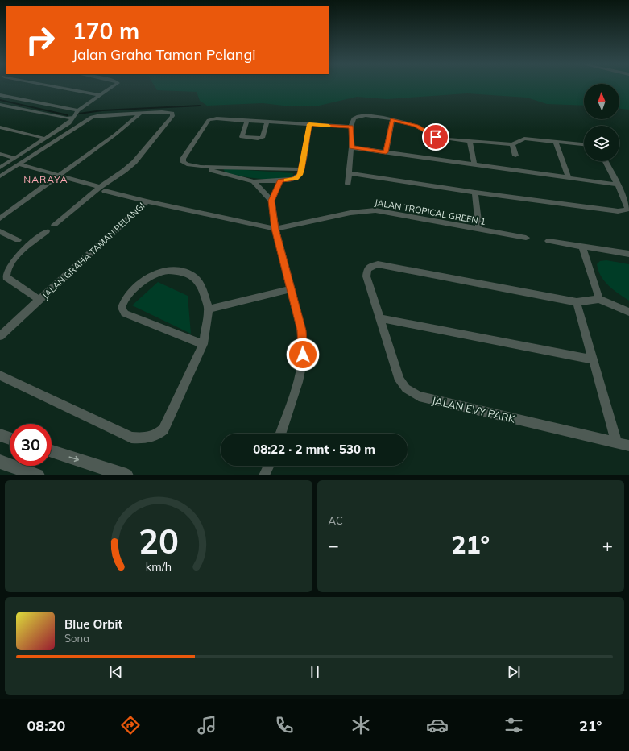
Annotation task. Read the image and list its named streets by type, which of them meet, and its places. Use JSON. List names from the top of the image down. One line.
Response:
{"streets":{"street":["JALAN TROPICAL GREEN 1","JALAN GRAHA TAMAN PELANGI","JALAN EVY PARK"]},"crossings":[["JALAN TROPICAL GREEN 1","JALAN GRAHA TAMAN PELANGI"]],"districts":["NARAYA"],"north":"top","page":{"turn":["170 m","Jalan Graha Taman Pelangi"],"limit":"30","trip":"08:22 · 2 mnt · 530 m","tile":"AC","heat":["−","21°","+"],"song":["Blue Orbit","Sona"],"tabs":["08:20","21°"],"gauge":["20","km/h"]}}
